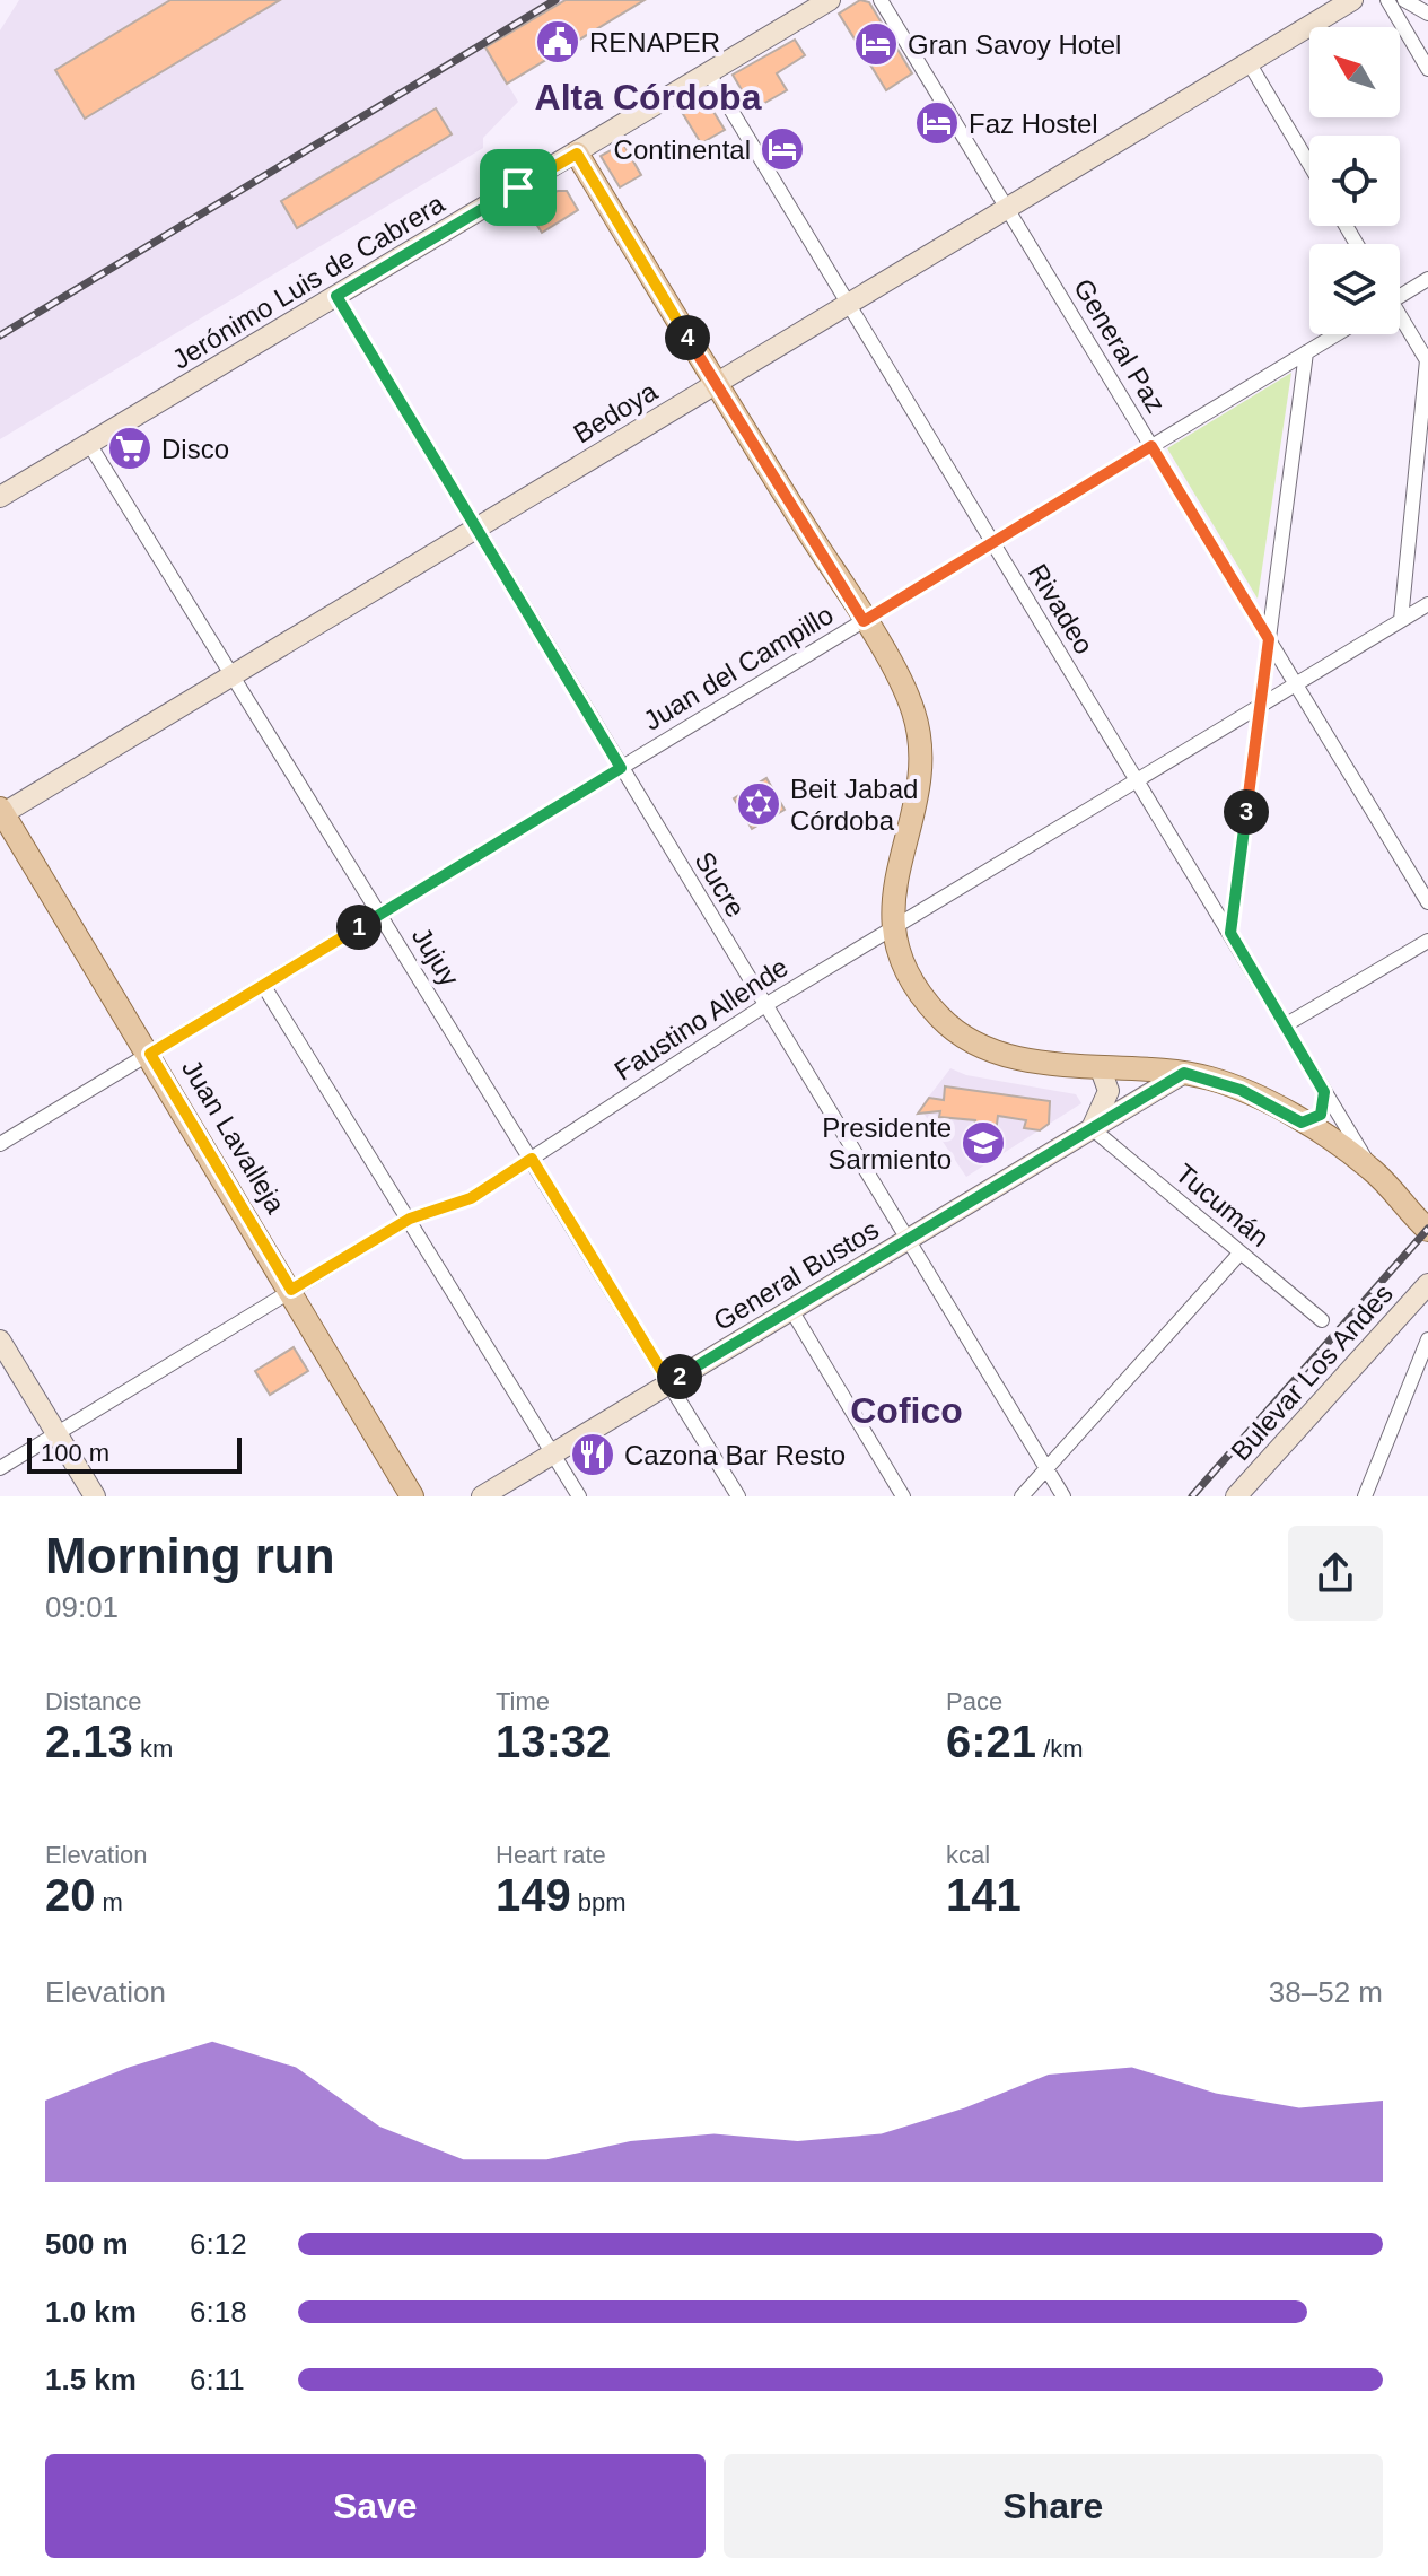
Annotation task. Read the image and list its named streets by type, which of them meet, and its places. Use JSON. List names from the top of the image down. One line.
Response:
{"streets":{"main road":["Jerónimo Luis de Cabrera","Bedoya","Juan Lavalleja","General Bustos","Bulevar Los Andes"],"street":["General Paz","Rivadeo","Juan del Campillo","Sucre","Jujuy","Faustino Allende","Tucumán"]},"crossings":[["Jerónimo Luis de Cabrera","Rivadeo"],["Jerónimo Luis de Cabrera","Sucre"],["Jerónimo Luis de Cabrera","Jujuy"],["General Paz","Bedoya"],["General Paz","Juan del Campillo"],["General Paz","Faustino Allende"],["Bedoya","Rivadeo"],["Bedoya","Sucre"],["Bedoya","Jujuy"],["Bedoya","Juan Lavalleja"],["Rivadeo","Juan del Campillo"],["Rivadeo","Faustino Allende"],["Juan del Campillo","Sucre"],["Juan del Campillo","Jujuy"],["Juan del Campillo","Juan Lavalleja"],["Sucre","Faustino Allende"],["Sucre","General Bustos"],["Jujuy","Faustino Allende"],["Jujuy","General Bustos"],["Faustino Allende","Juan Lavalleja"],["Tucumán","General Bustos"]],"districts":["Alta Córdoba","Cofico"],"places":{"public building":["RENAPER"],"hotel":["Gran Savoy Hotel","Faz Hostel","Continental"],"supermarket":["Disco"],"synagogue":["Beit Jabad Córdoba"],"school or university":["Presidente Sarmiento"],"restaurant":["Cazona Bar Resto"]},"scale_bar":"100 m","north":"top left","page":{"pins":["4","3","1","2"],"scale":"100 m","heading":["Morning run","09:01"],"stats":[["Distance","2.13 km"],["Time","13:32"],["Pace","6:21 /km"],["Elevation","20 m"],["Heart rate","149 bpm"],["kcal","141"]],"chart":["Elevation","38–52 m"],"list":[{"name":"500 m","note":"6:12"},{"name":"1.0 km","note":"6:18"},{"name":"1.5 km","note":"6:11"}],"buttons":["Save","Share"]}}
